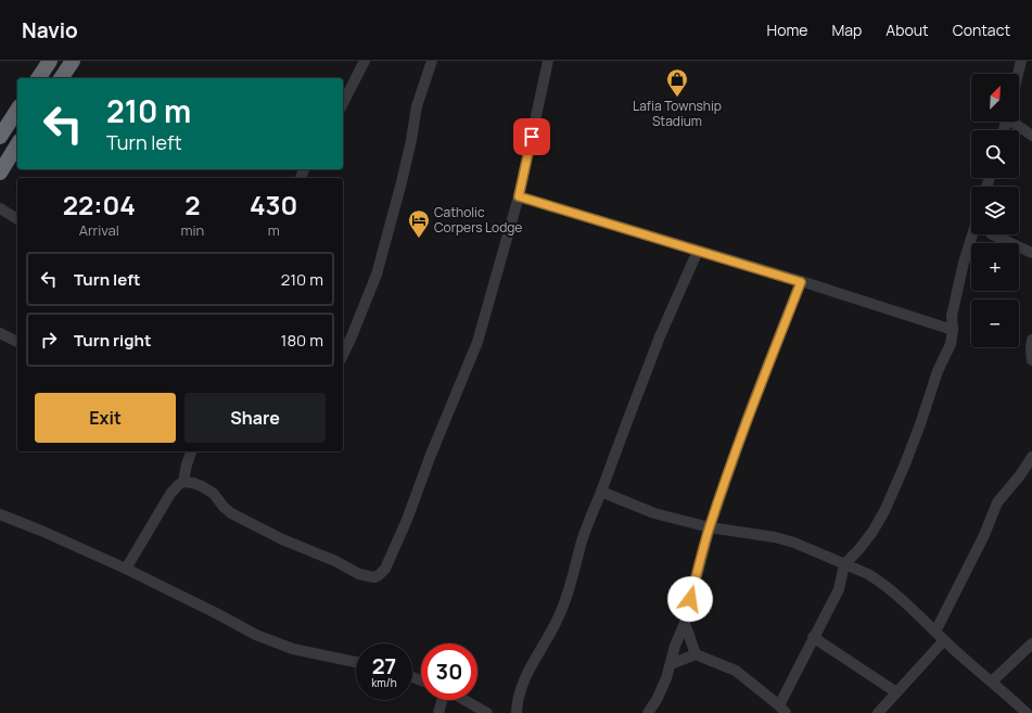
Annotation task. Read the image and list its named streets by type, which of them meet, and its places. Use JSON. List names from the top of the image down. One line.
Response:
{"places":{"shop":["Lafia Township Stadium"],"hotel":["Catholic Corpers Lodge"]},"north":"top right","page":{"header":"Navio","nav":["Home","Map","About","Contact"],"map_buttons":["+","−"],"turn":["210 m","Turn left"],"eta":["22:04","Arrival","2","min","430","m"],"list":[{"name":"Turn left","value":"210 m"},{"name":"Turn right","value":"180 m"}],"buttons":["Exit","Share"],"speed":"27 km/h","limit":"30"}}
